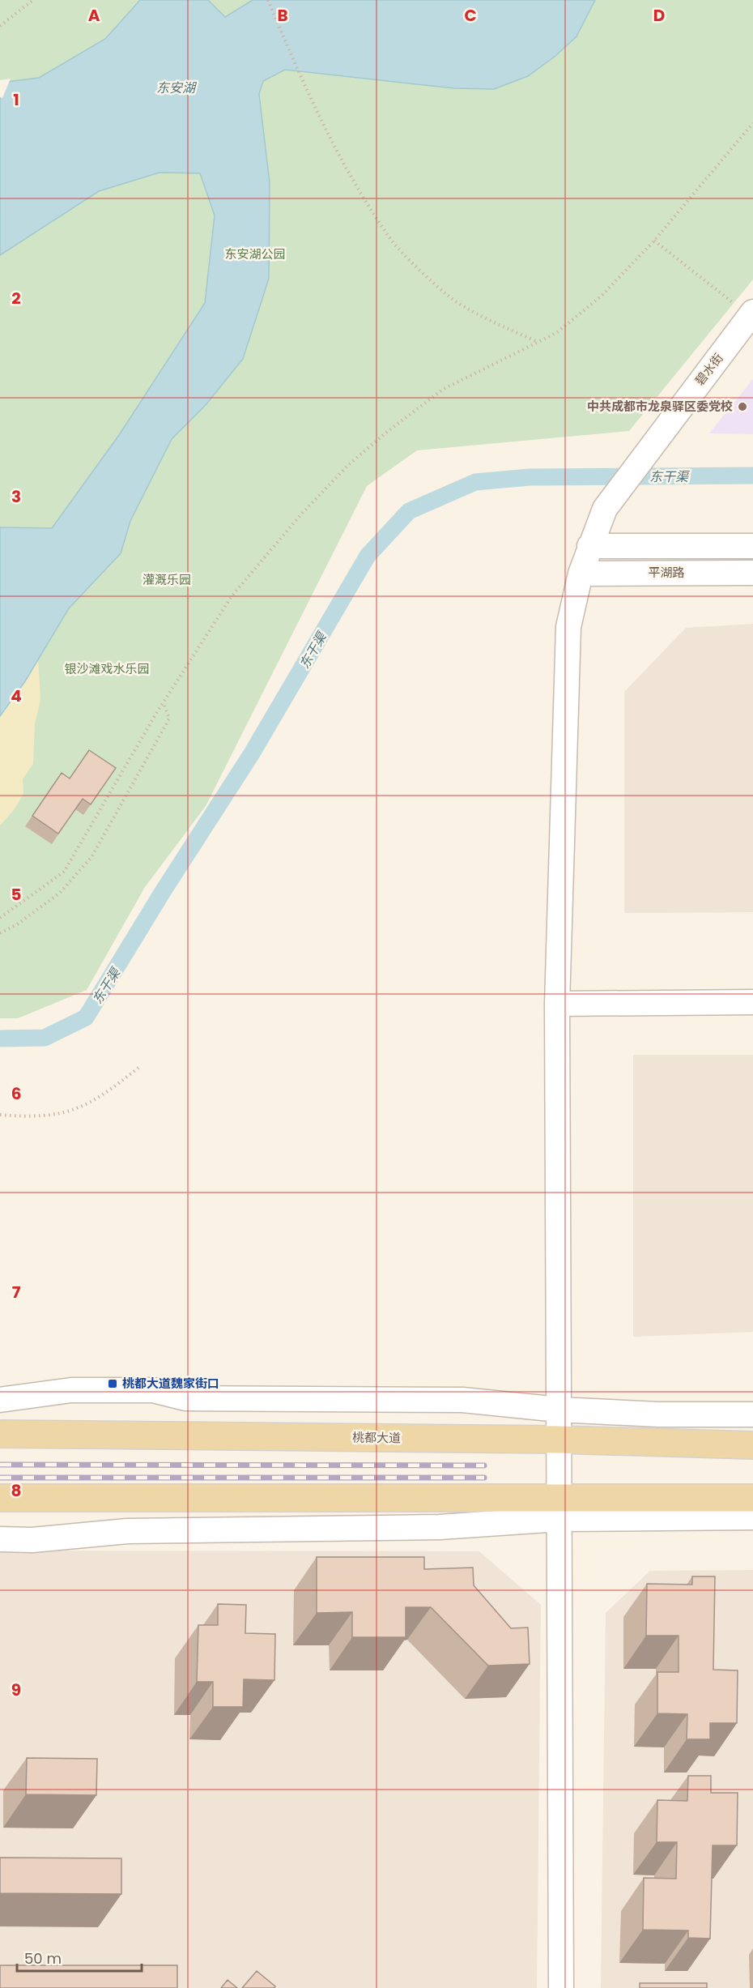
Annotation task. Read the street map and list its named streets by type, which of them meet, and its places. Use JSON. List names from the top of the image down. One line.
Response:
{"streets":{"main road":["桃都大道"],"street":["碧水街","平湖路"]},"crossings":[["碧水街","平湖路"],["碧水街","桃都大道"]],"water":["东安湖","东干渠"],"parks":["东安湖公园","灌溉乐园","银沙滩戏水乐园"],"places":{"other":["中共成都市龙泉驿区委党校"],"transit":["桃都大道魏家街口"]},"scale_bar":"50 m","grid":{"columns":["A","B","C","D"],"rows":["1","2","3","4","5","6","7","8","9"]}}
